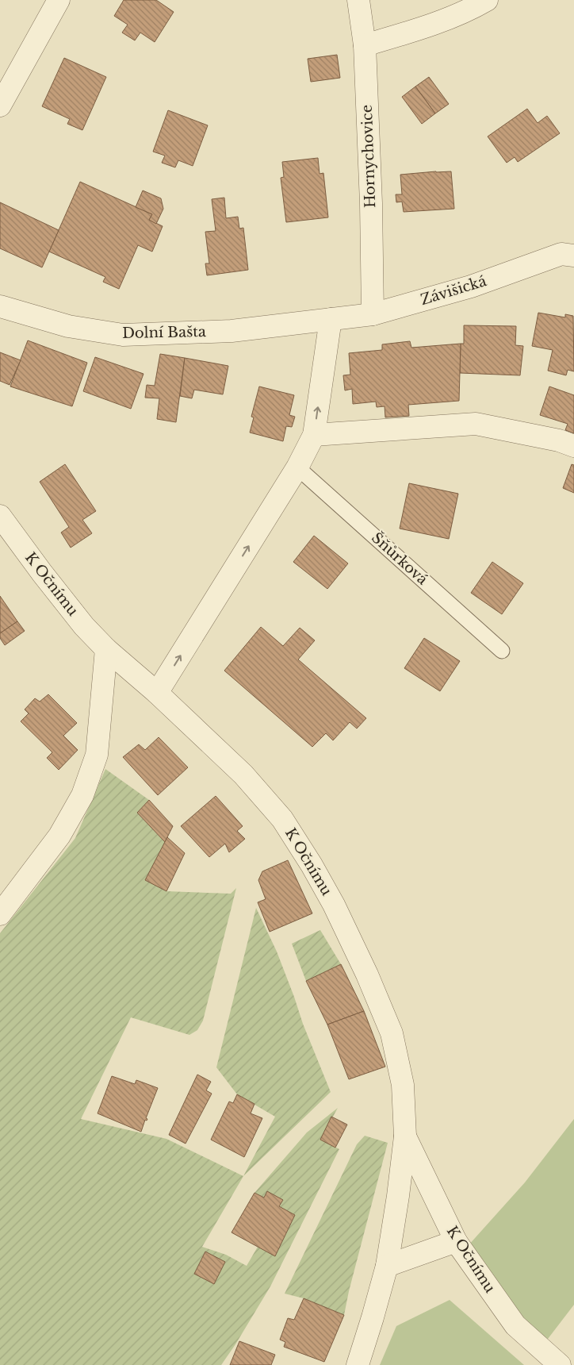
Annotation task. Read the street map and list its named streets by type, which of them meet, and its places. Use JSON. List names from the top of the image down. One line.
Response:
{"streets":{"street":["Hornychovice","Závišická","Dolní Bašta","K Očnímu"],"lane":["Šňůrková"]},"crossings":[["Hornychovice","Závišická"],["Závišická","Dolní Bašta"]]}
